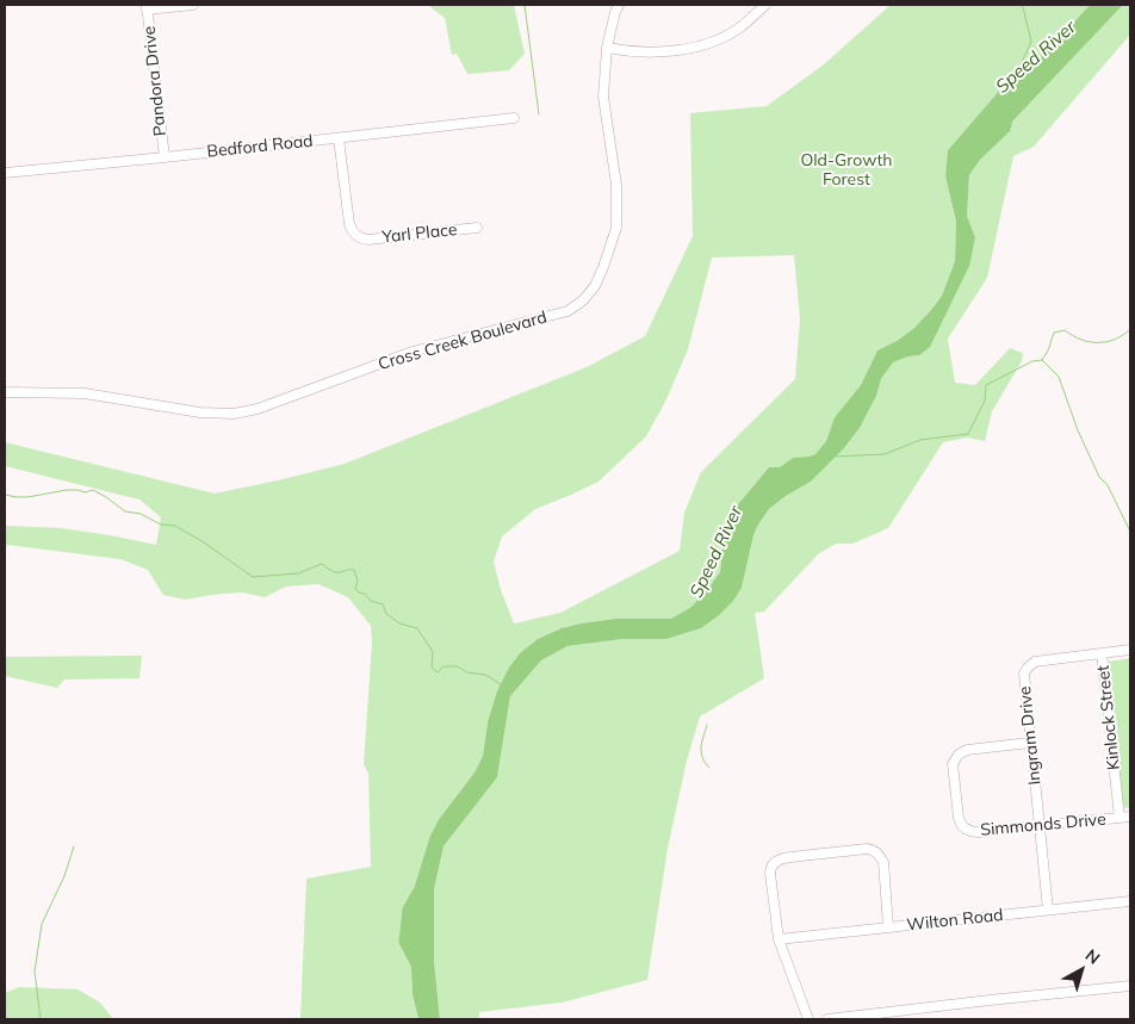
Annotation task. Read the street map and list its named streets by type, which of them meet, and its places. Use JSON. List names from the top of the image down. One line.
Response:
{"streets":{"street":["Pandora Drive","Bedford Road","Yarl Place","Cross Creek Boulevard","Kinlock Street","Ingram Drive","Simmonds Drive","Wilton Road"]},"crossings":[["Pandora Drive","Bedford Road"],["Bedford Road","Yarl Place"],["Kinlock Street","Ingram Drive"],["Kinlock Street","Simmonds Drive"],["Ingram Drive","Simmonds Drive"],["Ingram Drive","Wilton Road"]],"water":["Speed River"],"parks":["Old-Growth Forest"],"north":"top right"}
